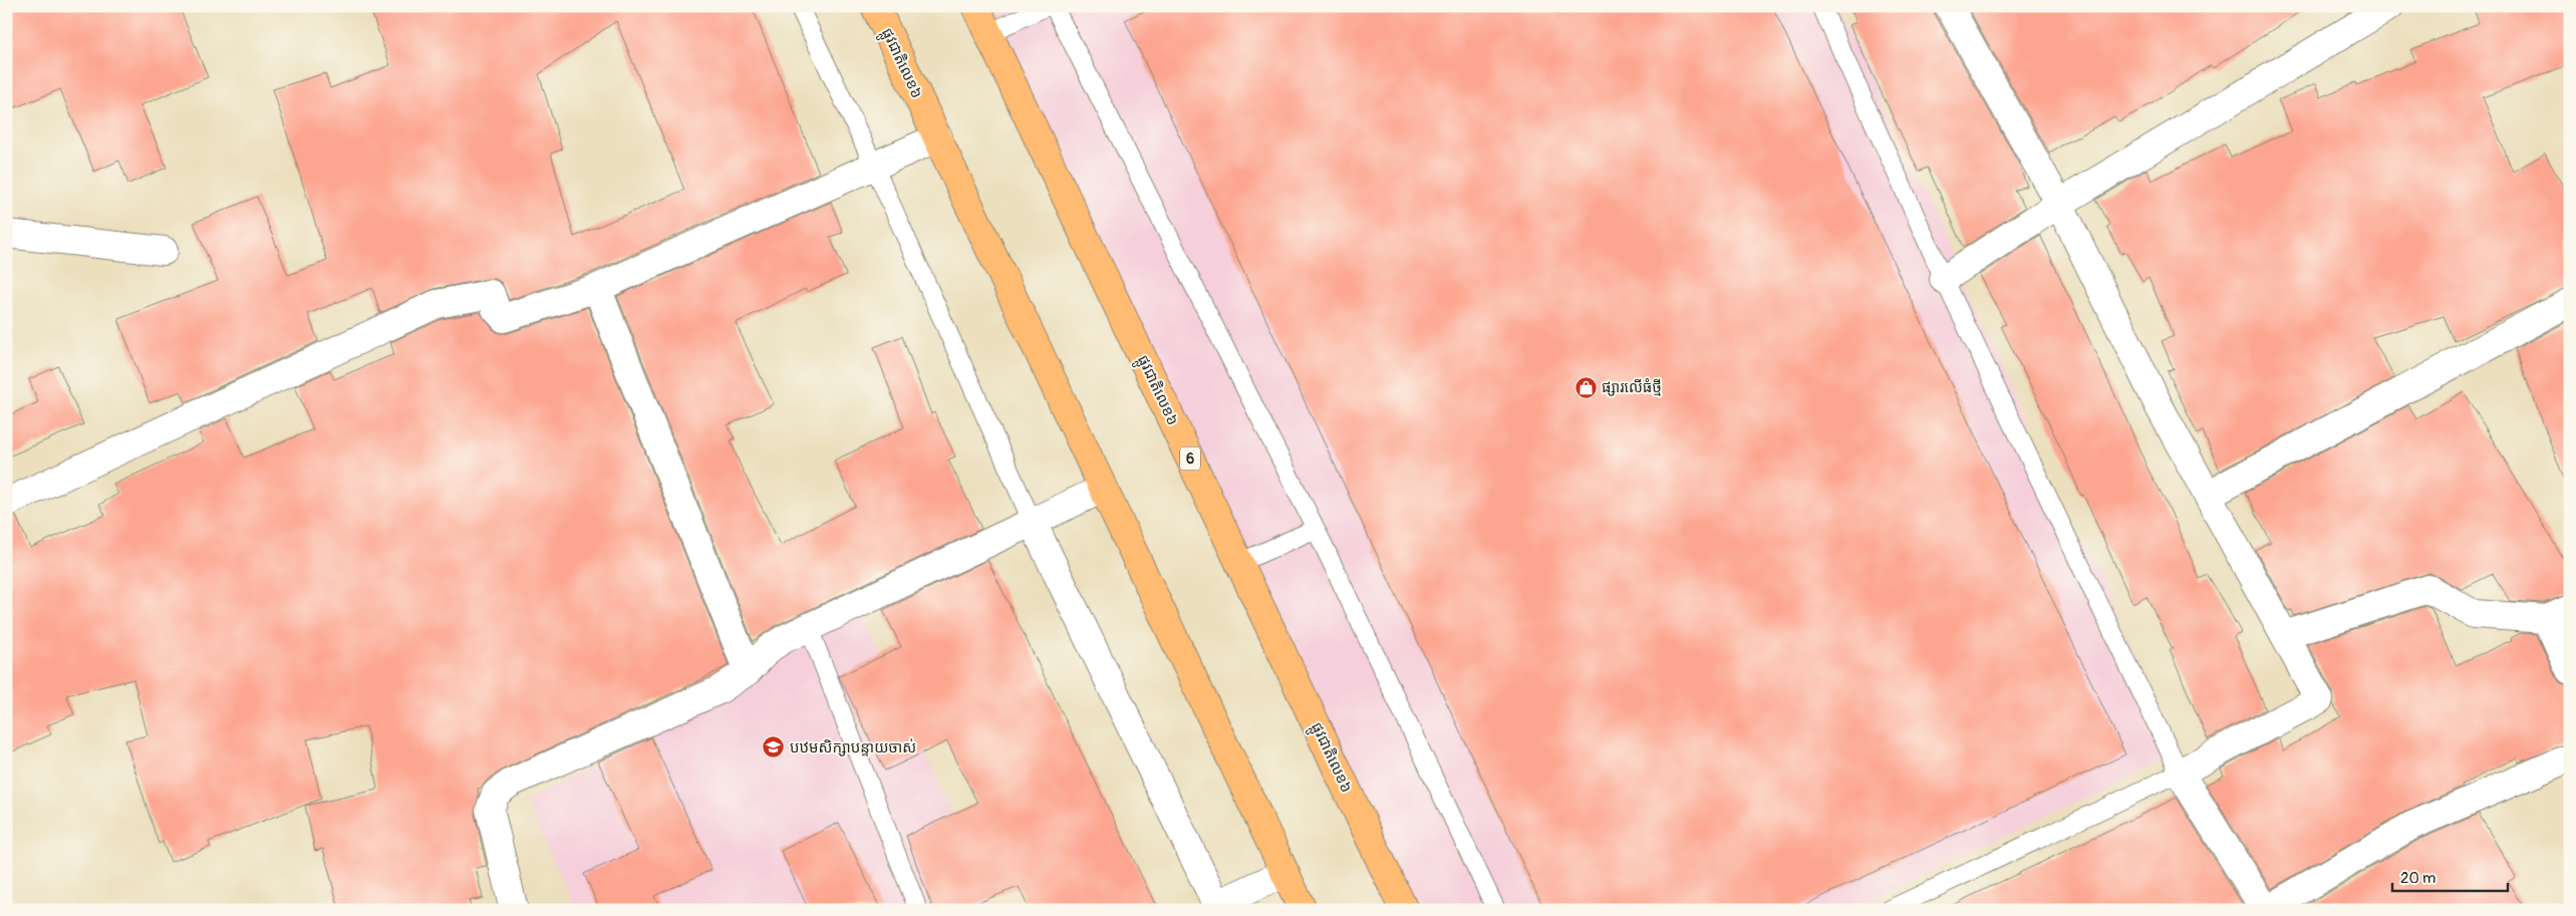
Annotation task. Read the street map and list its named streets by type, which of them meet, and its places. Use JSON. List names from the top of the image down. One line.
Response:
{"streets":{"main road":["ផ្លូវជាតិលេខ៦","6"]},"places":{"shop":["ផ្សារលើធំថ្មី"],"school or university":["បឋមសិក្សាបន្ទាយចាស់"]},"scale_bar":"20 m"}
